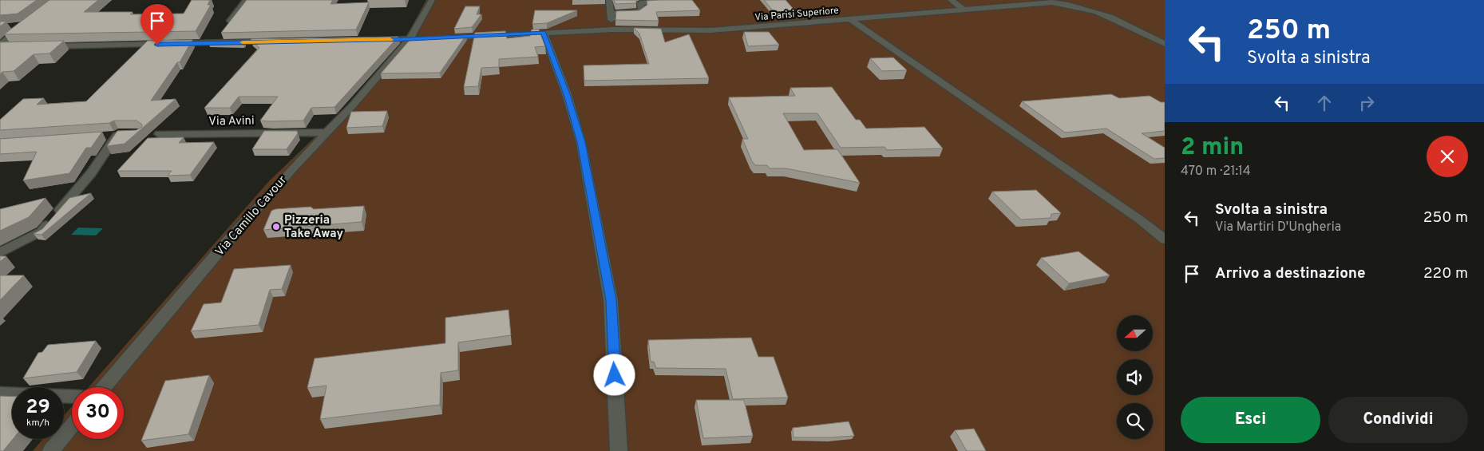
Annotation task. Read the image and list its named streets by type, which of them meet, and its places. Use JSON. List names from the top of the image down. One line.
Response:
{"streets":{"street":["Via Parisi Superiore","Via Avini","Via Camillo Cavour"]},"crossings":[["Via Parisi Superiore","Via Camillo Cavour"],["Via Avini","Via Camillo Cavour"]],"places":["Pizzeria Take Away"],"north":"left","page":{"turn":["250 m","Svolta a sinistra"],"heading":["2 min","470 m · 21:14"],"list":[{"name":"Svolta a sinistra","note":"Via Martiri D'Ungheria","value":"250 m"},{"name":"Arrivo a destinazione","value":"220 m"}],"speed":"29 km/h","limit":"30","buttons":["Esci","Condividi"]}}
